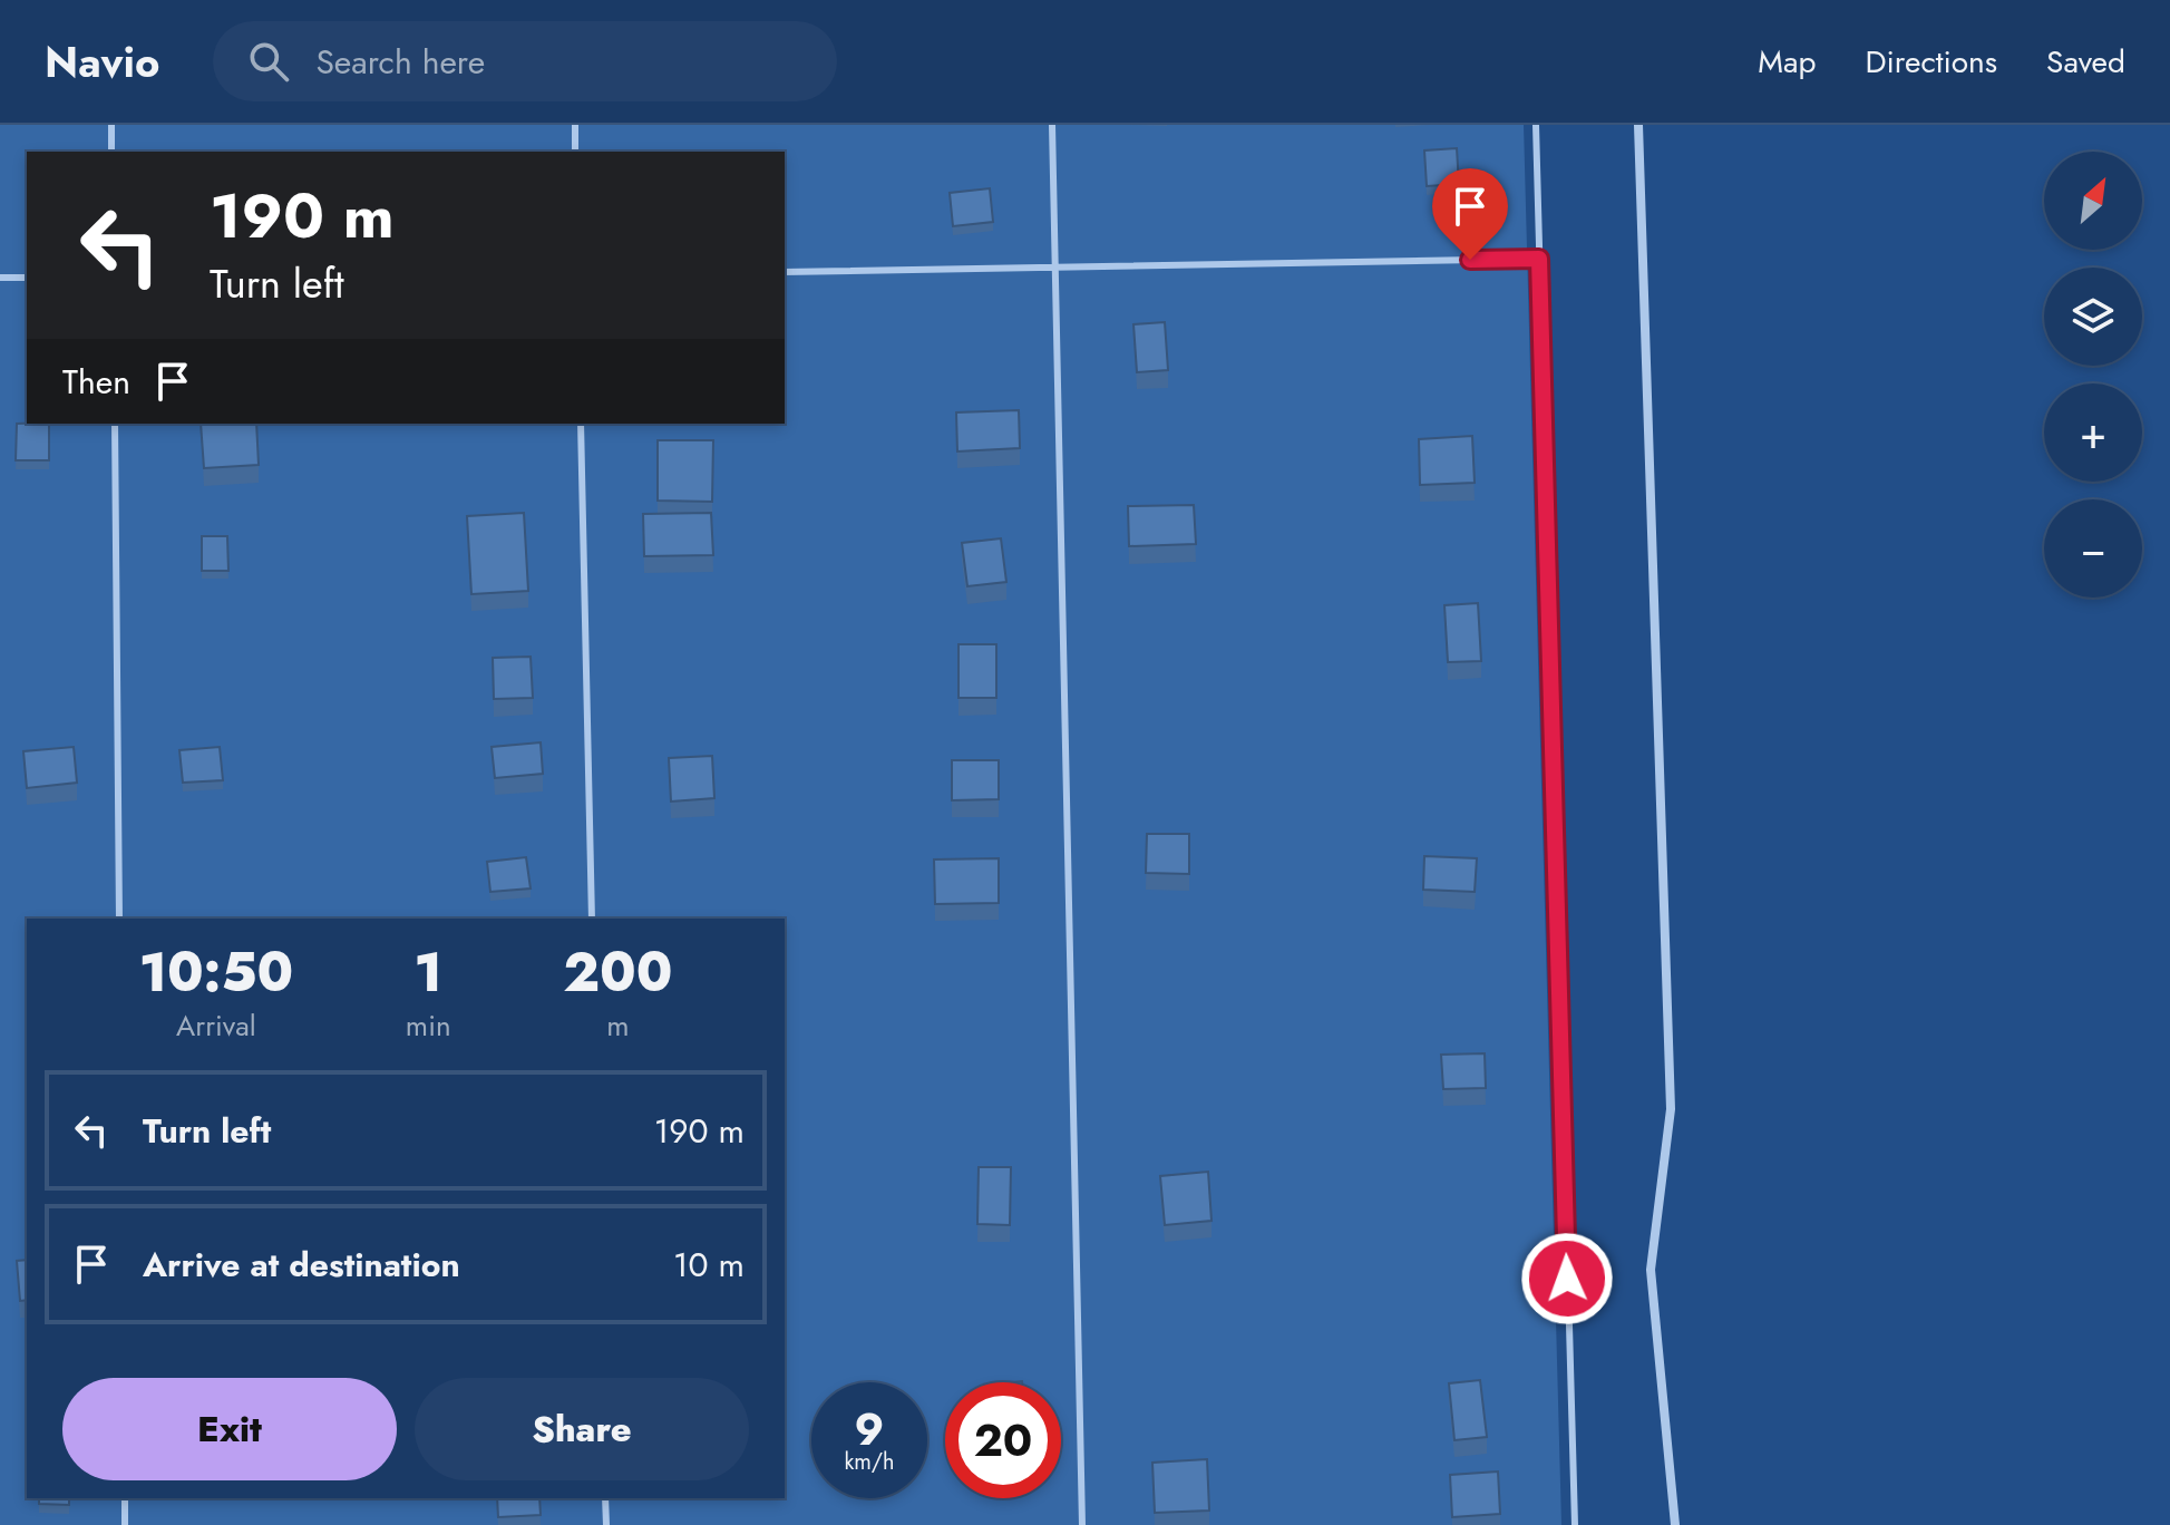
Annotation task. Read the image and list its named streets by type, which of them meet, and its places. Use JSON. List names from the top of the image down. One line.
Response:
{"north":"top right","page":{"header":"Navio","search":"Search here","nav":["Map","Directions","Saved"],"map_buttons":["+","−"],"turn":["190 m","Turn left"],"then":"Then","eta":["10:50","Arrival","1","min","200","m"],"list":[{"name":"Turn left","value":"190 m"},{"name":"Arrive at destination","value":"10 m"}],"buttons":["Exit","Share"],"speed":"9 km/h","limit":"20"}}
